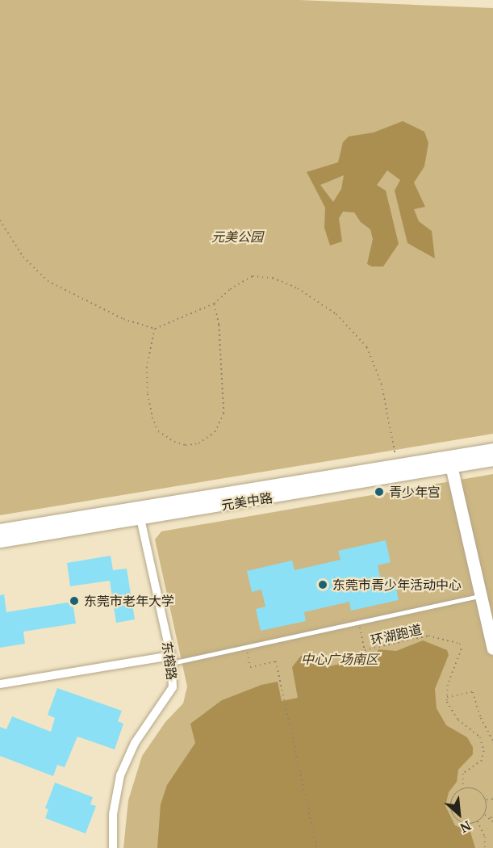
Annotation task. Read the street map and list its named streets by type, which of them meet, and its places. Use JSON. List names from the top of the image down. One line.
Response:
{"streets":{"street":["元美中路","东榕路"],"path":["环湖跑道"]},"crossings":[["元美中路","东榕路"]],"parks":["元美公园","中心广场南区"],"places":["青少年宫","东莞市青少年活动中心","东莞市老年大学"],"north":"bottom right"}
